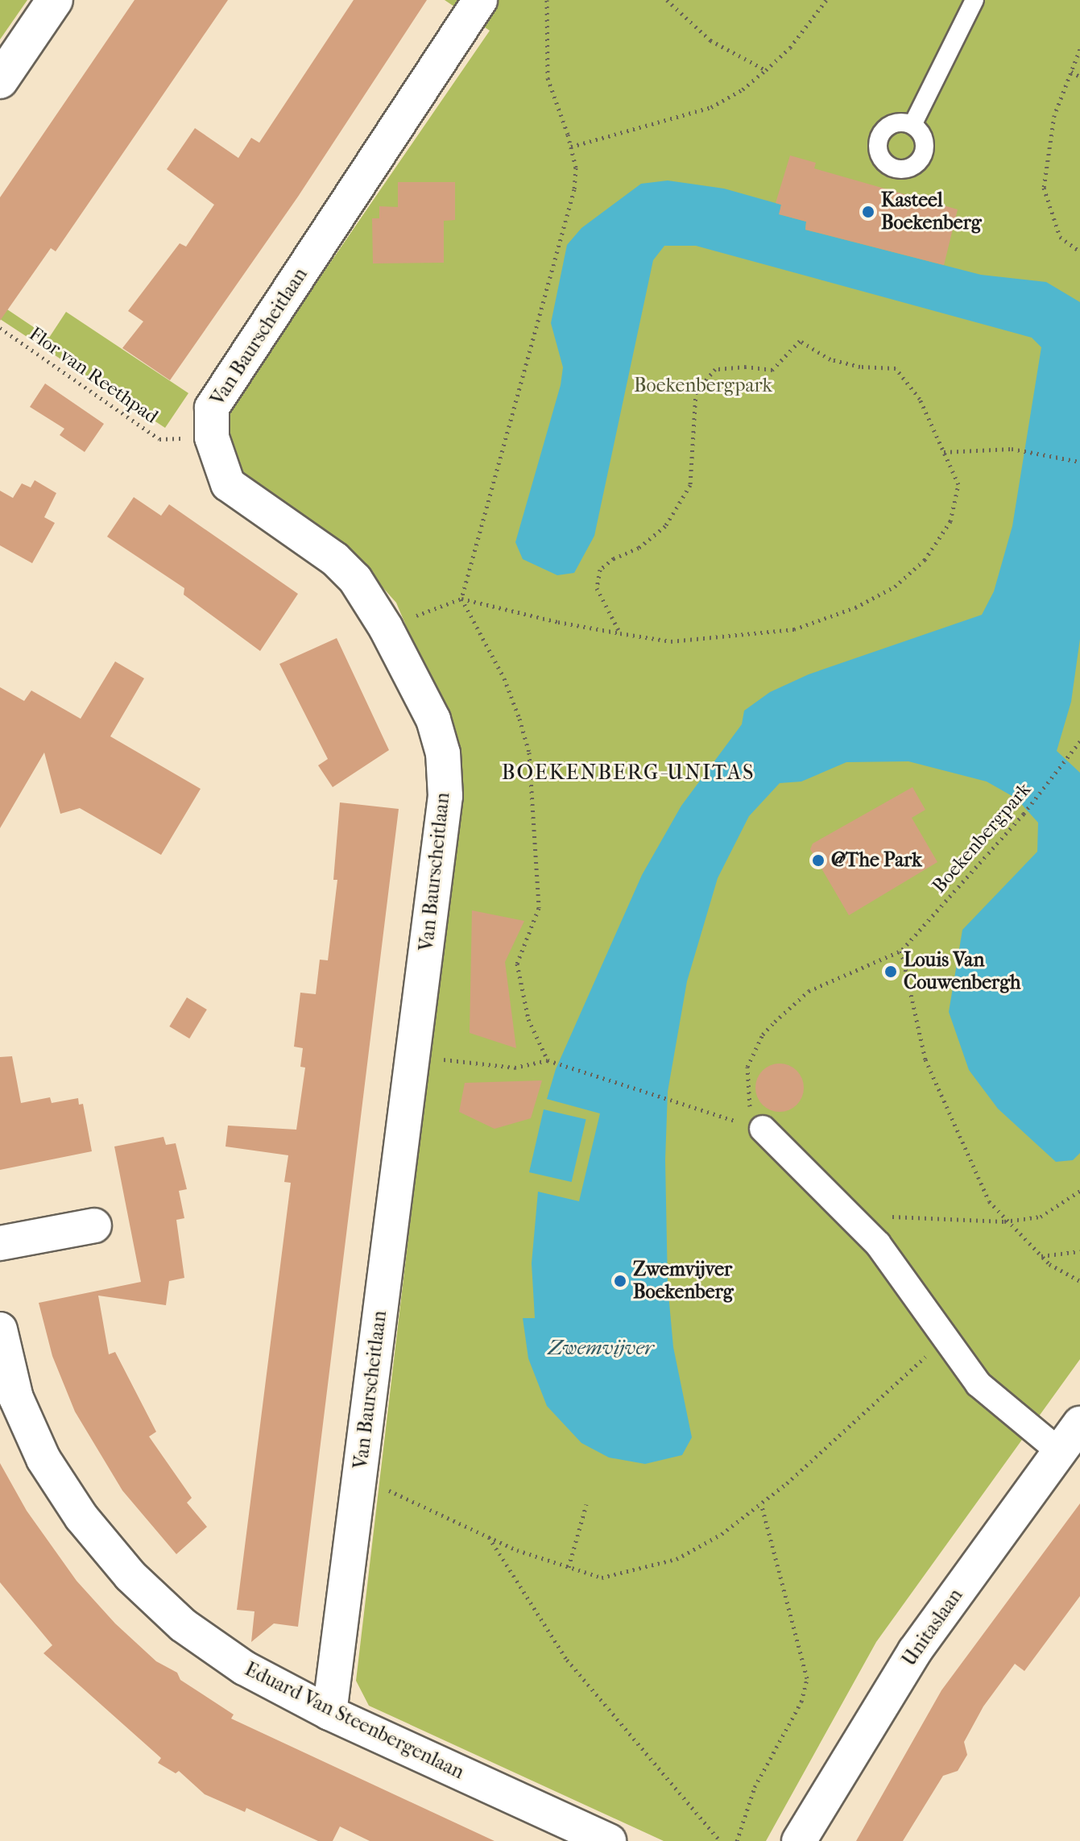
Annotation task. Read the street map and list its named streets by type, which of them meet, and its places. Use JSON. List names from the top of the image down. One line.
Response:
{"streets":{"street":["Van Baurscheitlaan","Unitaslaan","Eduard Van Steenbergenlaan"],"path":["Flor van Reethpad","Boekenbergpark"]},"crossings":[["Van Baurscheitlaan","Flor van Reethpad"],["Van Baurscheitlaan","Eduard Van Steenbergenlaan"]],"districts":["BOEKENBERG-UNITAS"],"water":["Zwemvijver"],"parks":["Boekenbergpark"],"places":["Kasteel Boekenberg","@The Park","Louis Van Couwenbergh","Zwemvijver Boekenberg"]}
